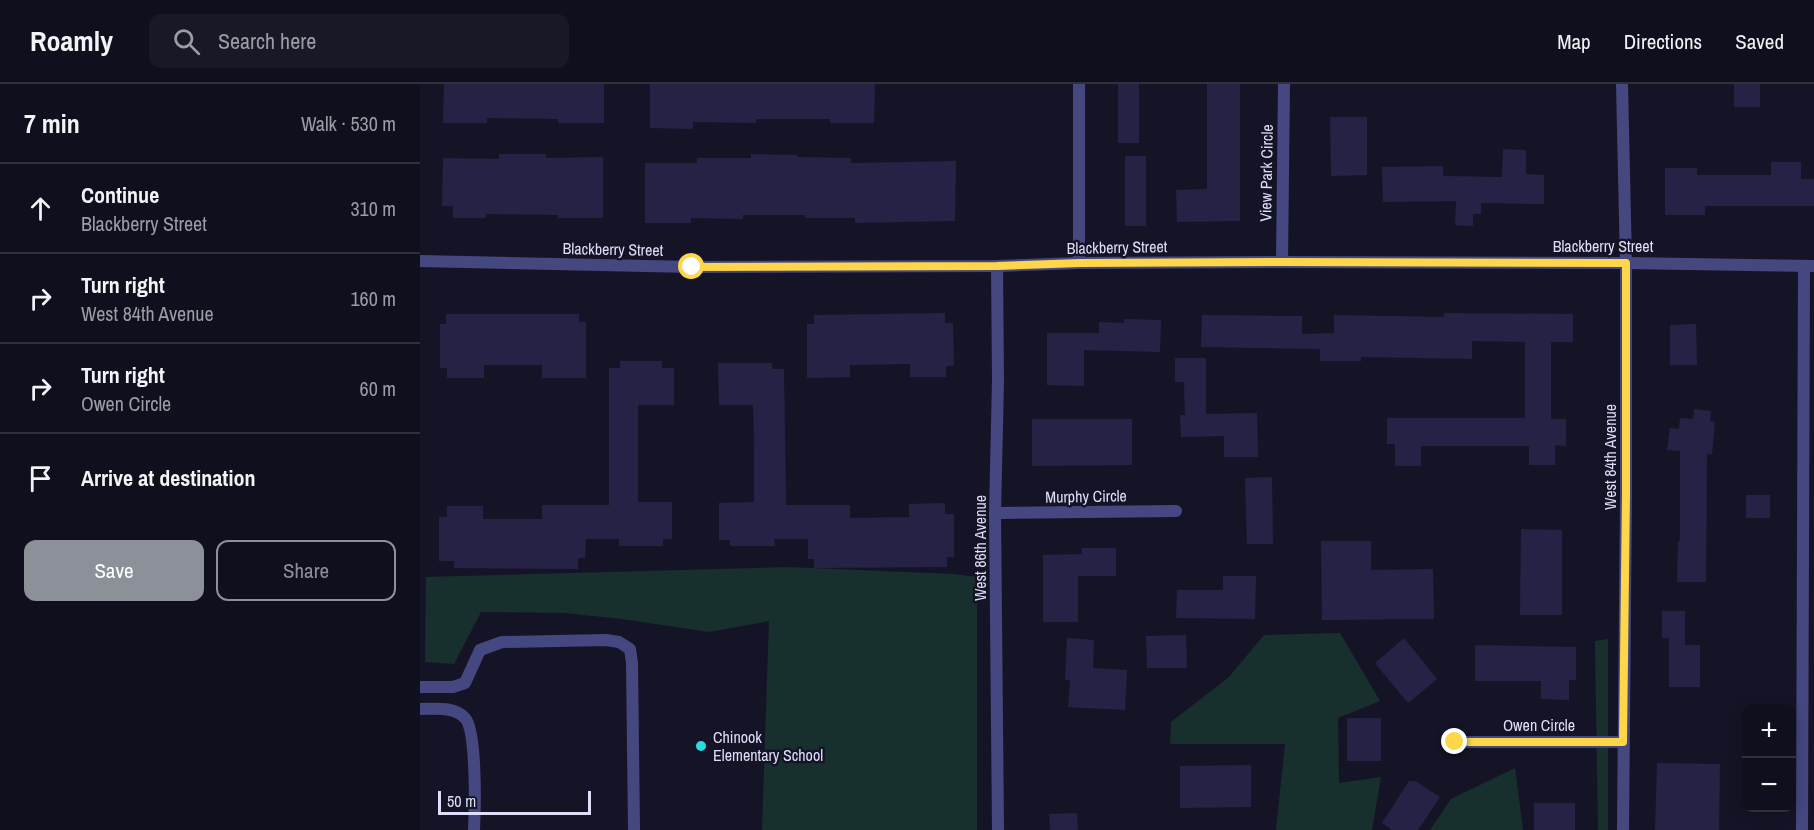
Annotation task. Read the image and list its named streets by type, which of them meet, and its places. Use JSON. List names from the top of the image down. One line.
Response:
{"streets":{"street":["View Park Circle","Blackberry Street","West 84th Avenue","Murphy Circle","West 86th Avenue","Owen Circle"]},"crossings":[["View Park Circle","Blackberry Street"],["Blackberry Street","West 84th Avenue"],["Blackberry Street","West 86th Avenue"],["West 84th Avenue","Owen Circle"],["Murphy Circle","West 86th Avenue"]],"places":["Chinook Elementary School"],"scale_bar":"50 m","page":{"header":"Roamly","search":"Search here","nav":["Map","Directions","Saved"],"heading":["7 min","Walk · 530 m"],"list":[["Continue","Blackberry Street","310 m"],["Turn right","West 84th Avenue","160 m"],["Turn right","Owen Circle","60 m"],"Arrive at destination"],"buttons":["Save","Share"],"map_buttons":["+","−"],"scale":"50 m"}}
